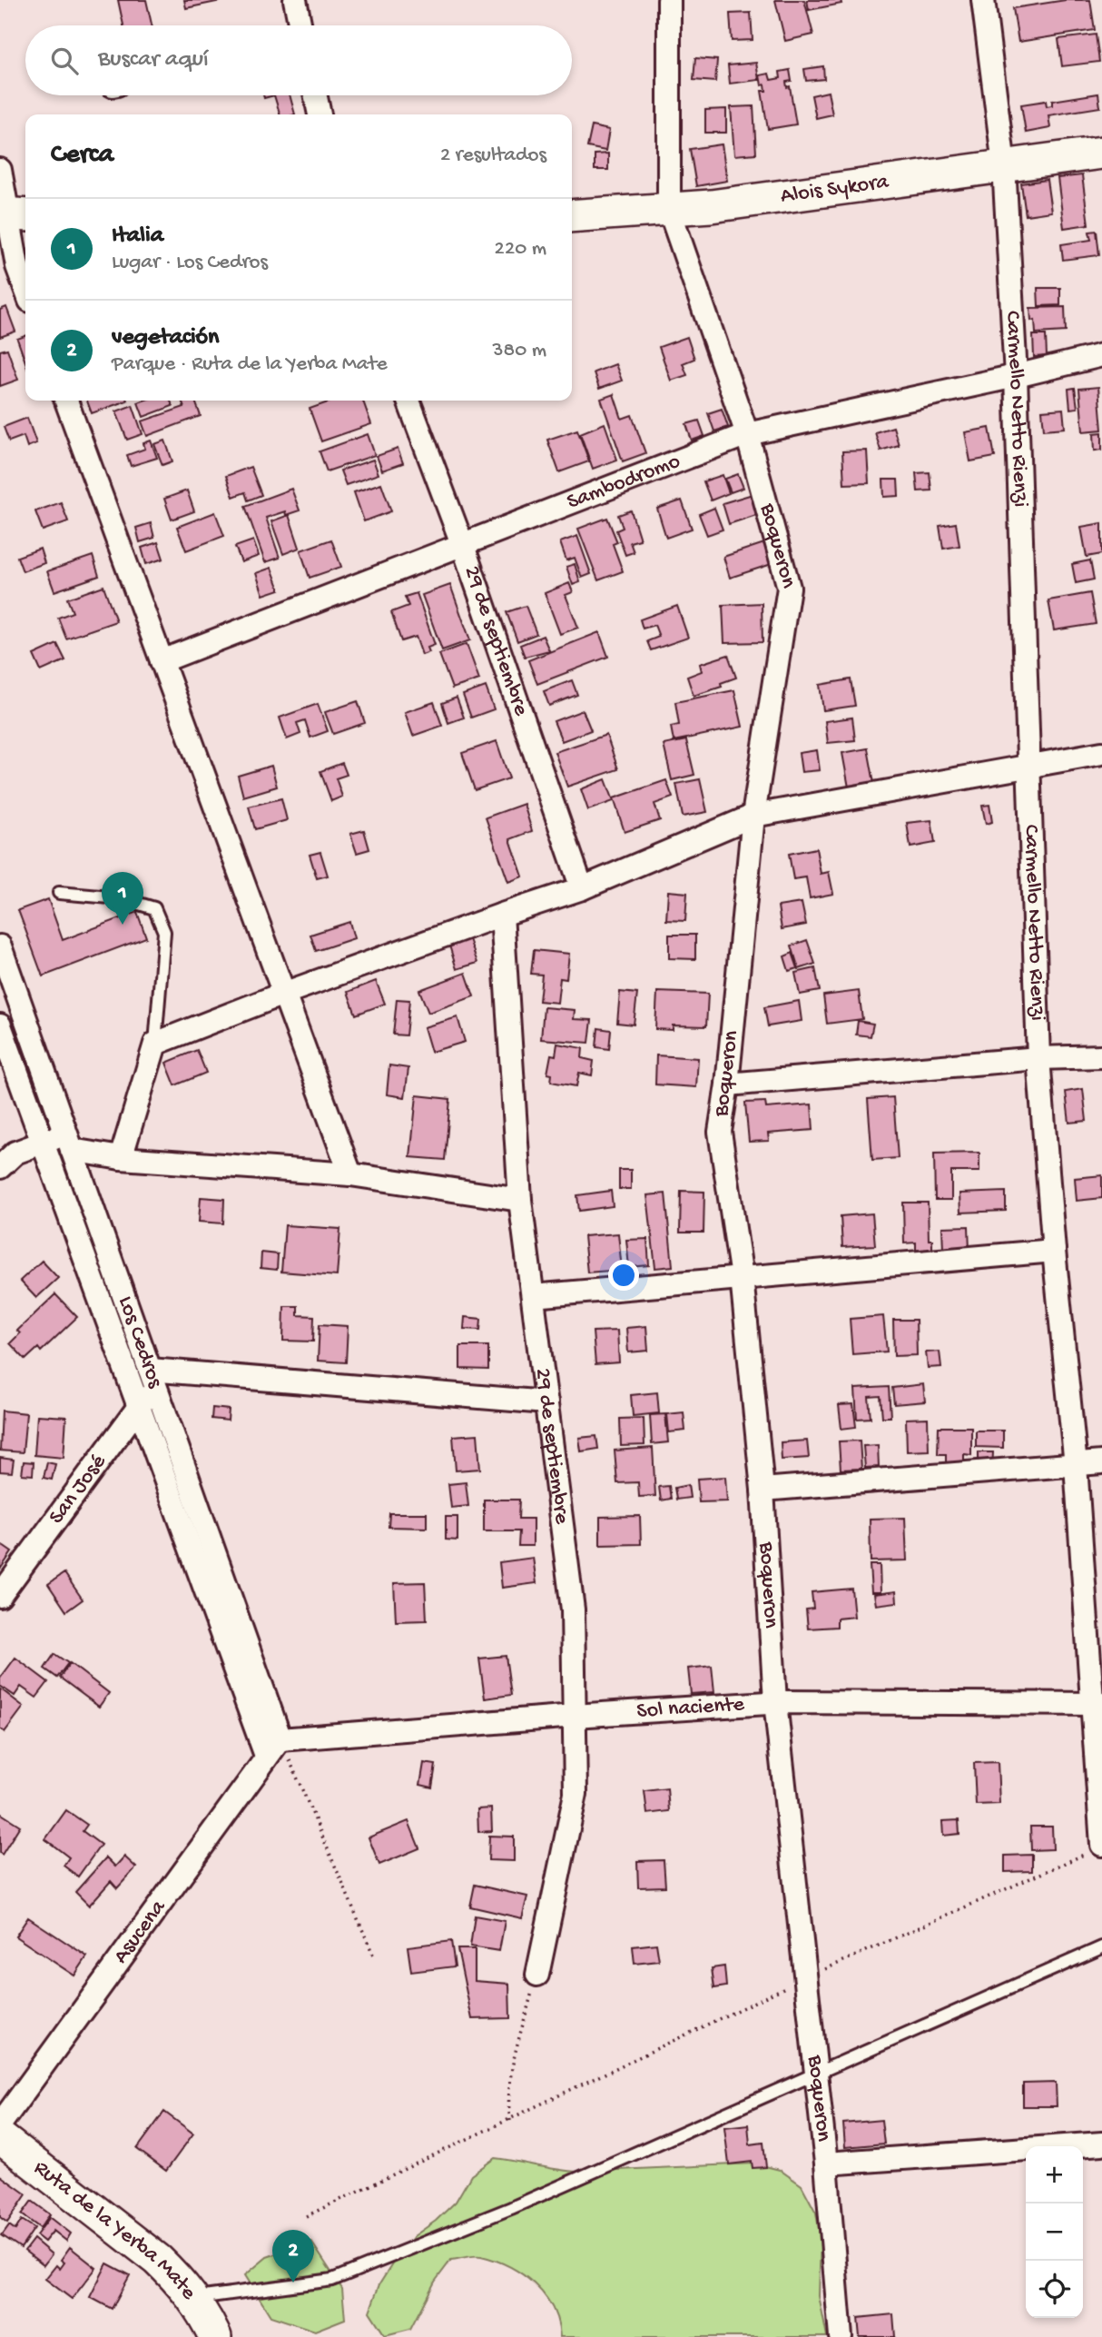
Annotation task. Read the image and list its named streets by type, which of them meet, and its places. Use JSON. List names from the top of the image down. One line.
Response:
{"streets":{"street":["Alois Sykora","Carmello Netto Rienzi","Sambodromo","Boqueron","29 de septiembre","Los Cedros","San José","Sol naciente","Asucena","Ruta de la Yerba Mate"]},"crossings":[["Alois Sykora","Carmello Netto Rienzi"],["Alois Sykora","Boqueron"],["Carmello Netto Rienzi","Sambodromo"],["Carmello Netto Rienzi","Sol naciente"],["Sambodromo","Boqueron"],["Sambodromo","29 de septiembre"],["Boqueron","Sol naciente"],["29 de septiembre","Sol naciente"],["Los Cedros","San José"],["Los Cedros","Sol naciente"],["Los Cedros","Asucena"],["Sol naciente","Asucena"]],"page":{"search":"Buscar aquí","heading":["Cerca","2 resultados"],"list":[{"mark":"1","name":"Italia","note":"Lugar · Los Cedros","value":"220 m"},{"mark":"2","name":"vegetación","note":"Parque · Ruta de la Yerba Mate","value":"380 m"}],"pins":["1","2"],"map_buttons":["+","−"]}}
